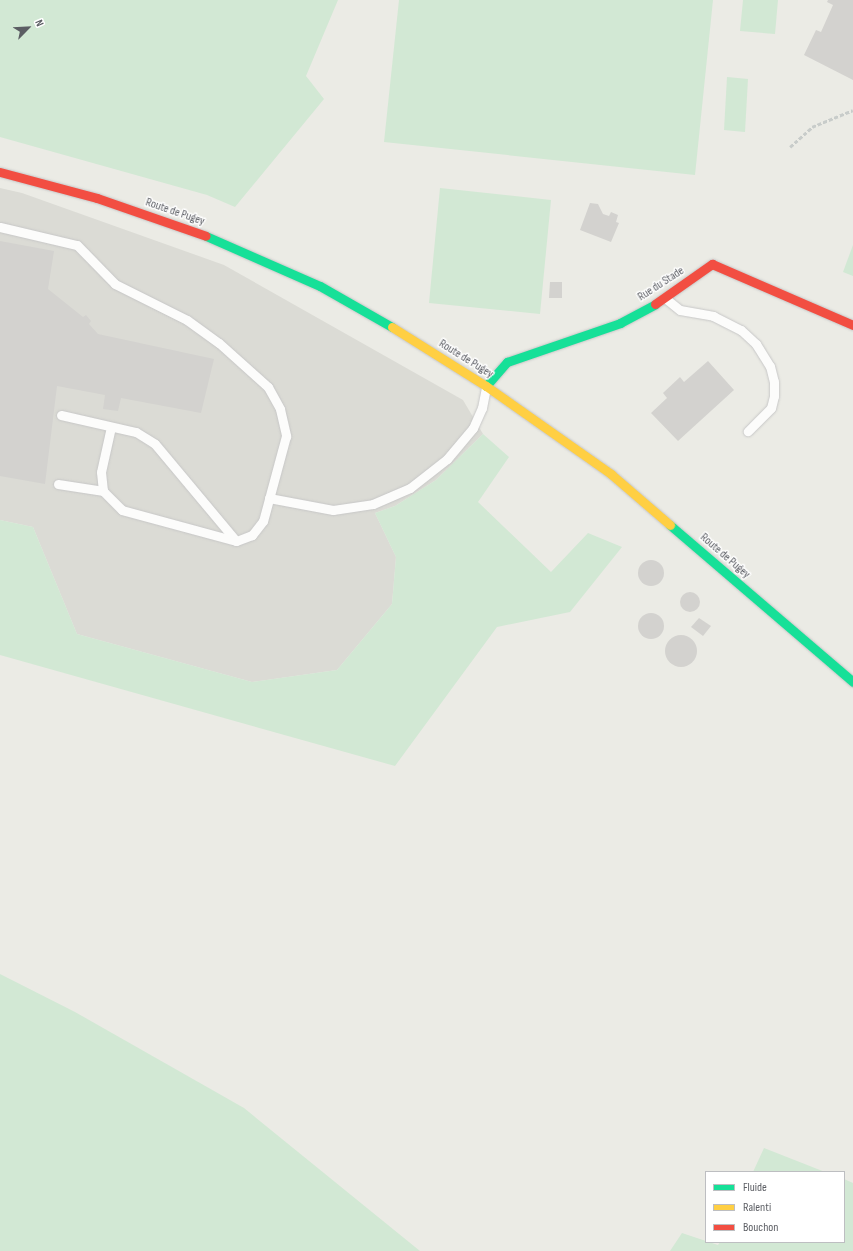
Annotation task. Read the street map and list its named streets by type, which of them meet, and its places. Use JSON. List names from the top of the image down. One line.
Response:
{"streets":{"main road":["Route de Pugey","Rue du Stade"]},"crossings":[["Route de Pugey","Rue du Stade"]],"legend":["Fluide","Ralenti","Bouchon"],"north":"top right"}
